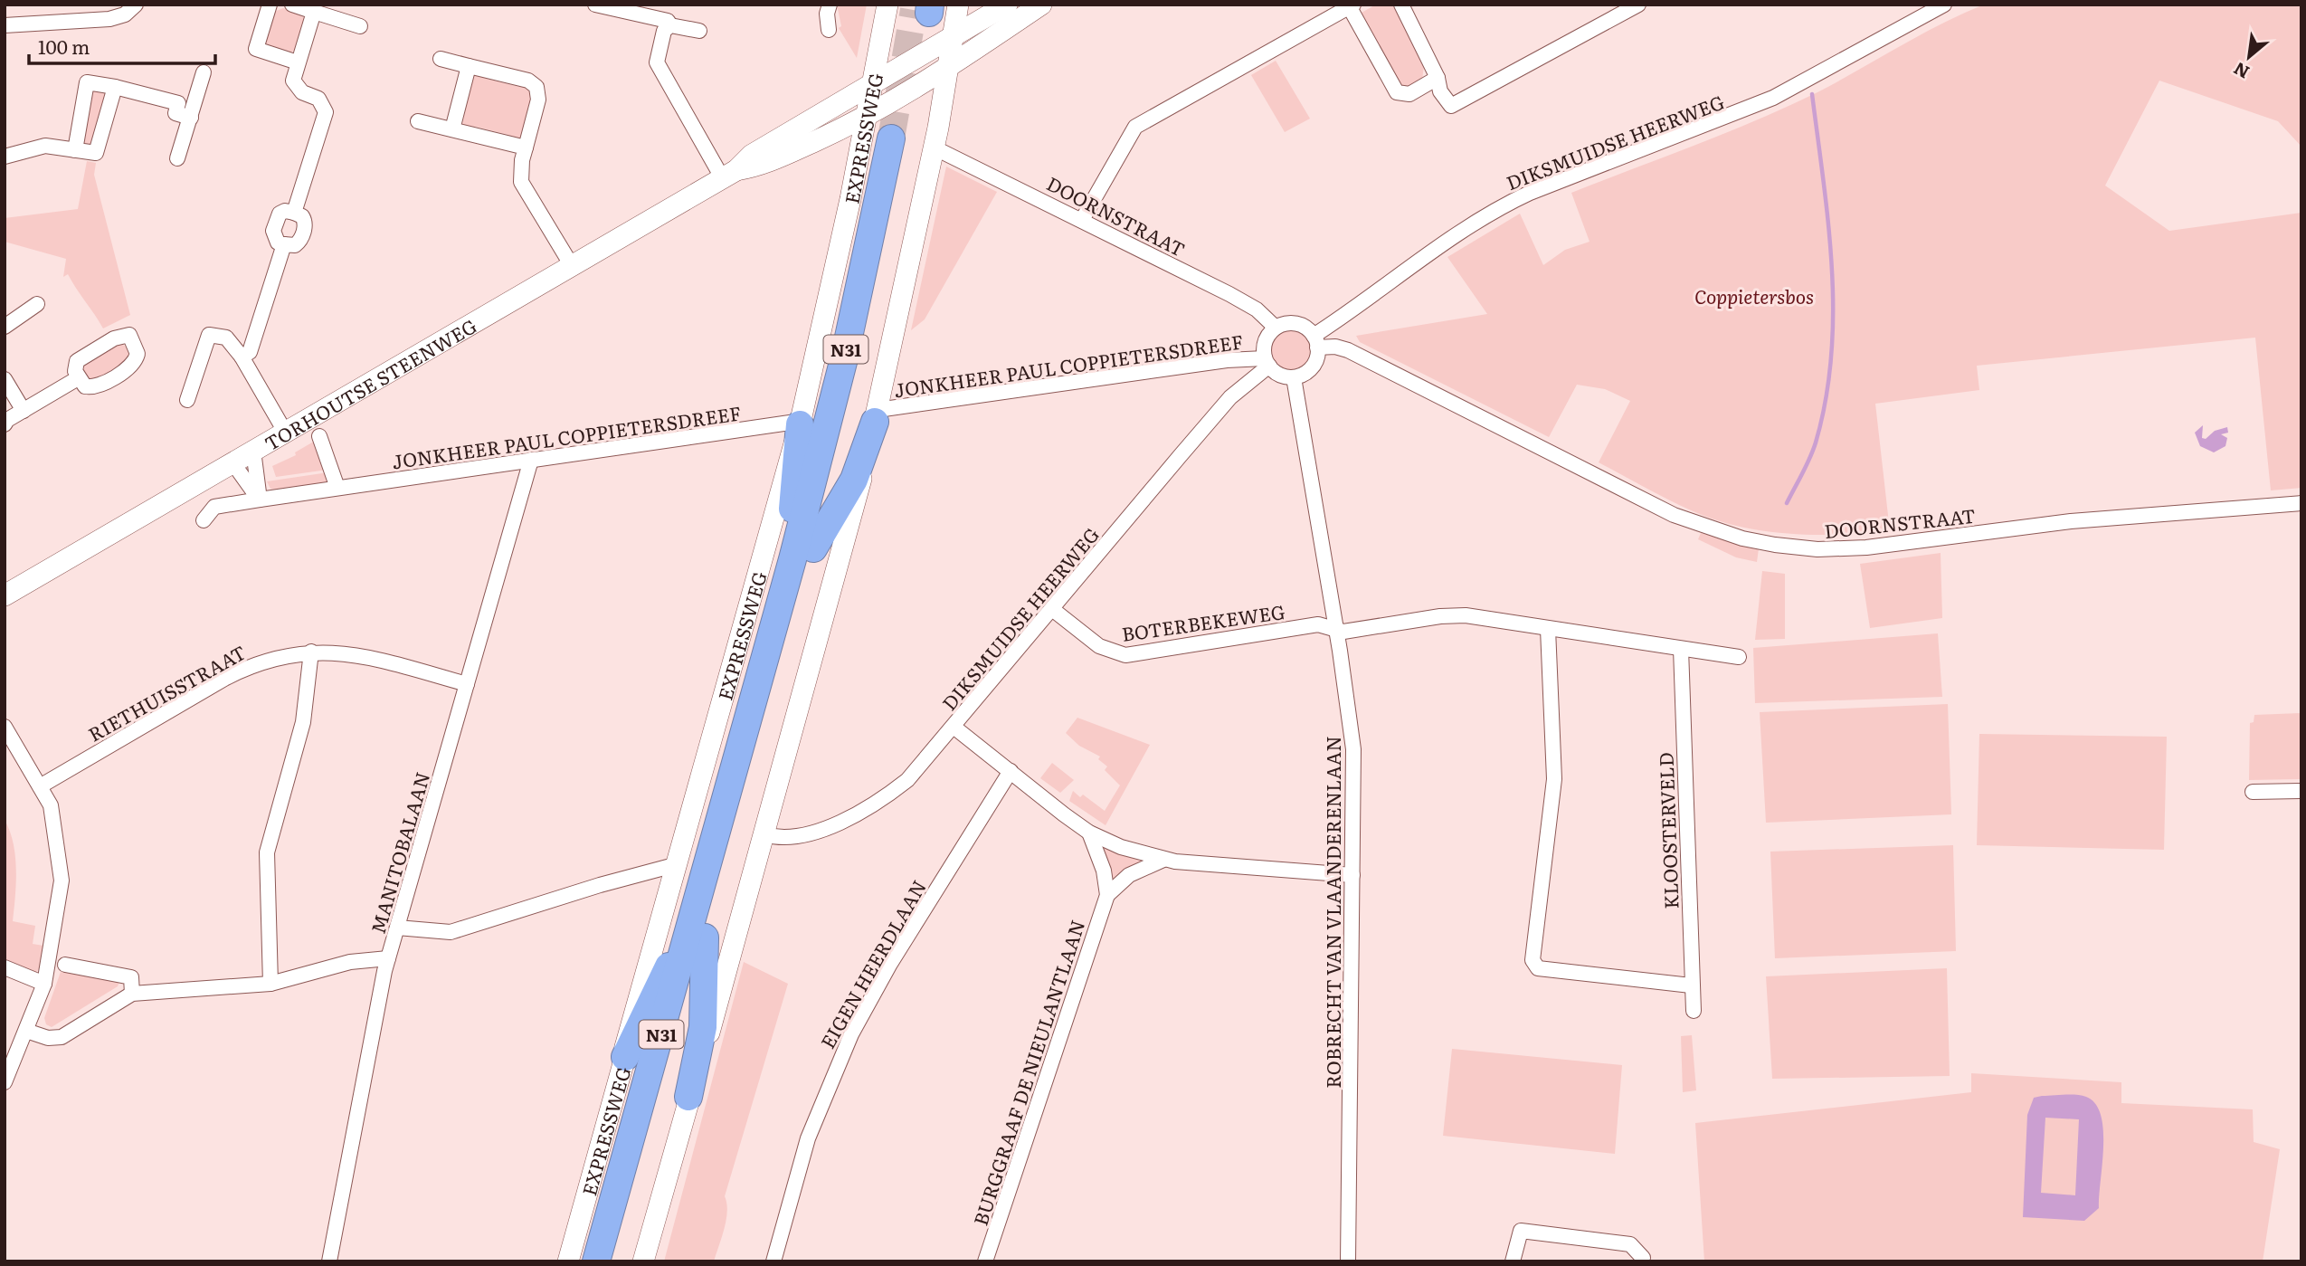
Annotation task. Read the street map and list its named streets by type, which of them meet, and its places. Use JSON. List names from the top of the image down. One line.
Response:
{"streets":{"highway":["EXPRESSWEG","N31"],"street":["DIKSMUIDSE HEERWEG","DOORNSTRAAT","JONKHEER PAUL COPPIETERSDREEF","TORHOUTSE STEENWEG","BOTERBEKEWEG","RIETHUISSTRAAT","KLOOSTERVELD","MANITOBALAAN","ROBRECHT VAN VLAANDERENLAAN","EIGEN HEERDLAAN","BURGGRAAF DE NIEULANTLAAN"]},"crossings":[["EXPRESSWEG","JONKHEER PAUL COPPIETERSDREEF"],["EXPRESSWEG","TORHOUTSE STEENWEG"],["DIKSMUIDSE HEERWEG","DOORNSTRAAT"],["DIKSMUIDSE HEERWEG","JONKHEER PAUL COPPIETERSDREEF"],["DIKSMUIDSE HEERWEG","BOTERBEKEWEG"],["DIKSMUIDSE HEERWEG","ROBRECHT VAN VLAANDERENLAAN"],["DOORNSTRAAT","JONKHEER PAUL COPPIETERSDREEF"],["DOORNSTRAAT","ROBRECHT VAN VLAANDERENLAAN"],["JONKHEER PAUL COPPIETERSDREEF","MANITOBALAAN"],["JONKHEER PAUL COPPIETERSDREEF","ROBRECHT VAN VLAANDERENLAAN"],["BOTERBEKEWEG","KLOOSTERVELD"],["BOTERBEKEWEG","ROBRECHT VAN VLAANDERENLAAN"],["RIETHUISSTRAAT","MANITOBALAAN"]],"parks":["Coppietersbos"],"scale_bar":"100 m","north":"bottom left"}
